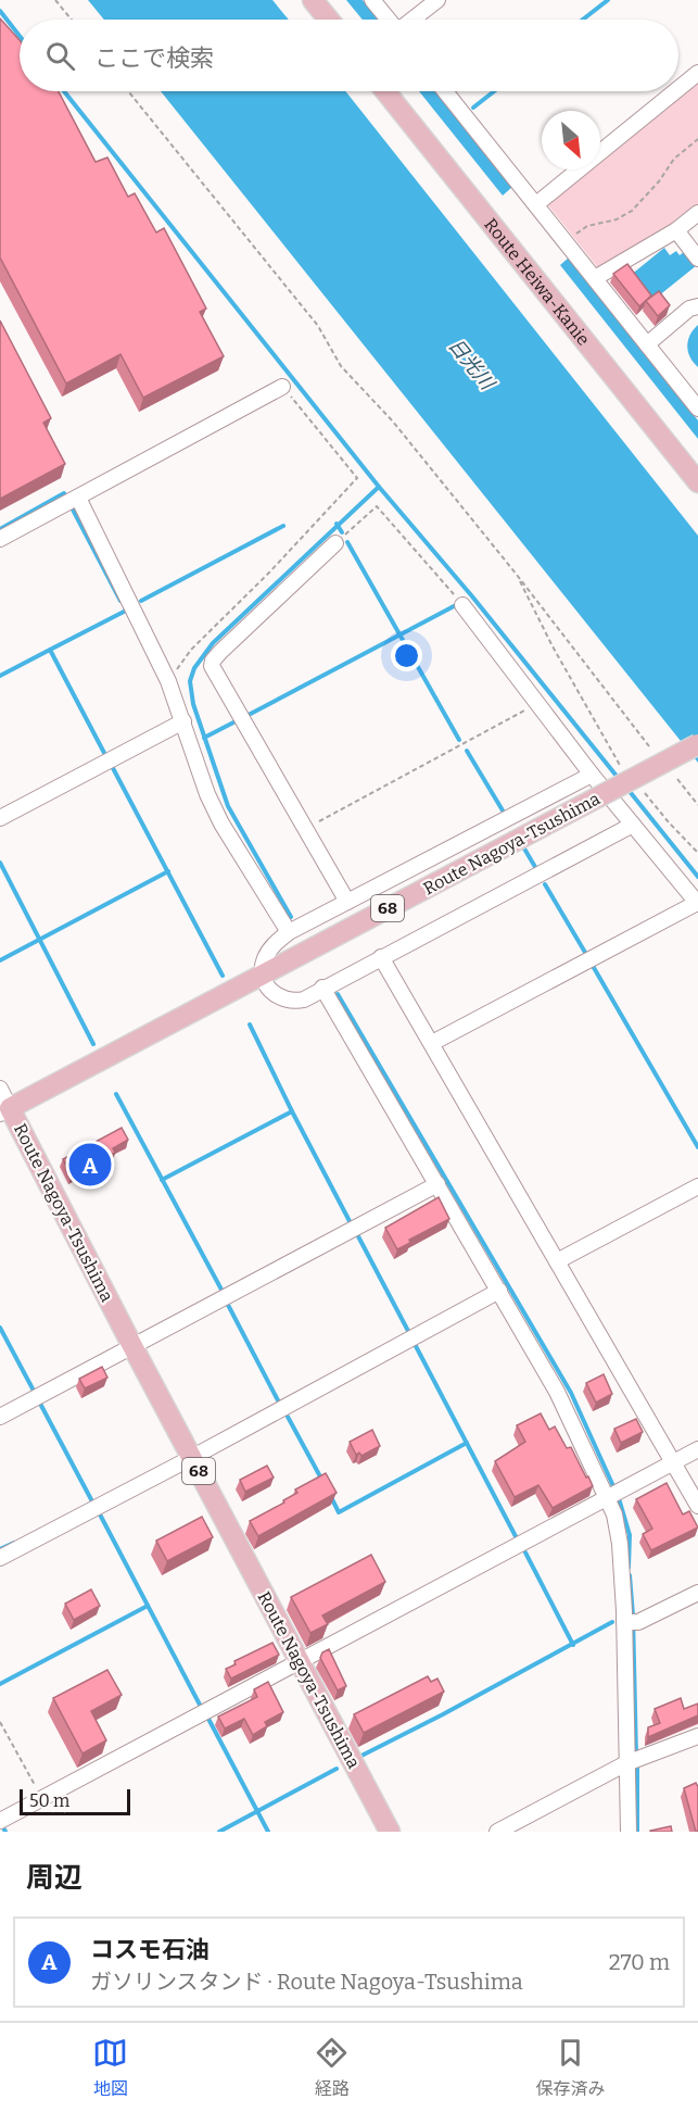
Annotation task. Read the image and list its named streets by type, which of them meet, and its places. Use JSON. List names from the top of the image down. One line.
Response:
{"streets":{"main road":["Route Heiwa-Kanie","Route Nagoya-Tsushima","68"]},"water":["日光川"],"scale_bar":"50 m","north":"bottom right","page":{"search":"ここで検索","pins":"A","scale":"50 m","heading":"周辺","list":[{"mark":"A","name":"コスモ石油","note":"ガソリンスタンド · Route Nagoya-Tsushima","value":"270 m"}],"nav":["地図","経路","保存済み"]}}
